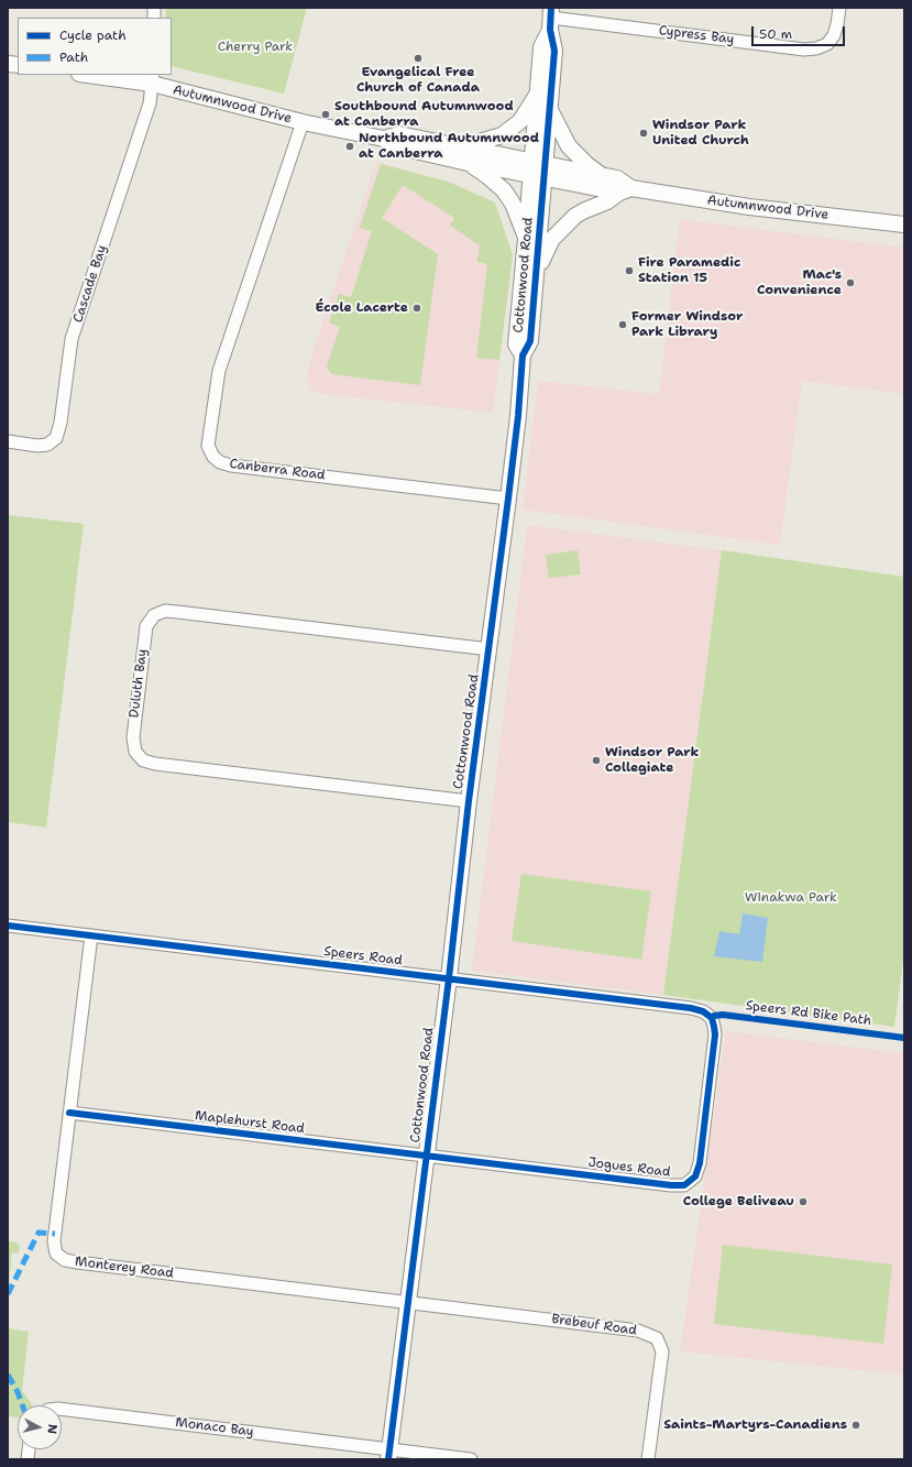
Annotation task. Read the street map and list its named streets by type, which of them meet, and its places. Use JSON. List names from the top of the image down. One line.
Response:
{"streets":{"street":["Cypress Bay","Autumnwood Drive","Cottonwood Road","Cascade Bay","Canberra Road","Duluth Bay","Speers Road","Maplehurst Road","Jogues Road","Monterey Road","Brebeuf Road","Monaco Bay"],"cycle path":["Speers Rd Bike Path"]},"crossings":[["Cypress Bay","Cottonwood Road"],["Autumnwood Drive","Cottonwood Road"],["Autumnwood Drive","Cascade Bay"],["Autumnwood Drive","Canberra Road"],["Cottonwood Road","Canberra Road"],["Cottonwood Road","Duluth Bay"],["Cottonwood Road","Speers Road"],["Cottonwood Road","Maplehurst Road"],["Cottonwood Road","Jogues Road"],["Cottonwood Road","Monterey Road"],["Cottonwood Road","Brebeuf Road"],["Cottonwood Road","Monaco Bay"],["Speers Road","Jogues Road"],["Speers Road","Monterey Road"],["Maplehurst Road","Jogues Road"],["Maplehurst Road","Monterey Road"],["Monterey Road","Brebeuf Road"]],"parks":["Cherry Park","Winakwa Park"],"places":["Evangelical Free Church of Canada","Southbound Autumnwood at Canberra","Windsor Park United Church","Northbound Autumnwood at Canberra","Fire Paramedic Station 15","Mac's Convenience","École Lacerte","Former Windsor Park Library","Windsor Park Collegiate","College Beliveau","Saints-Martyrs-Canadiens"],"legend":["Cycle path","Path"],"scale_bar":"50 m","north":"right"}
